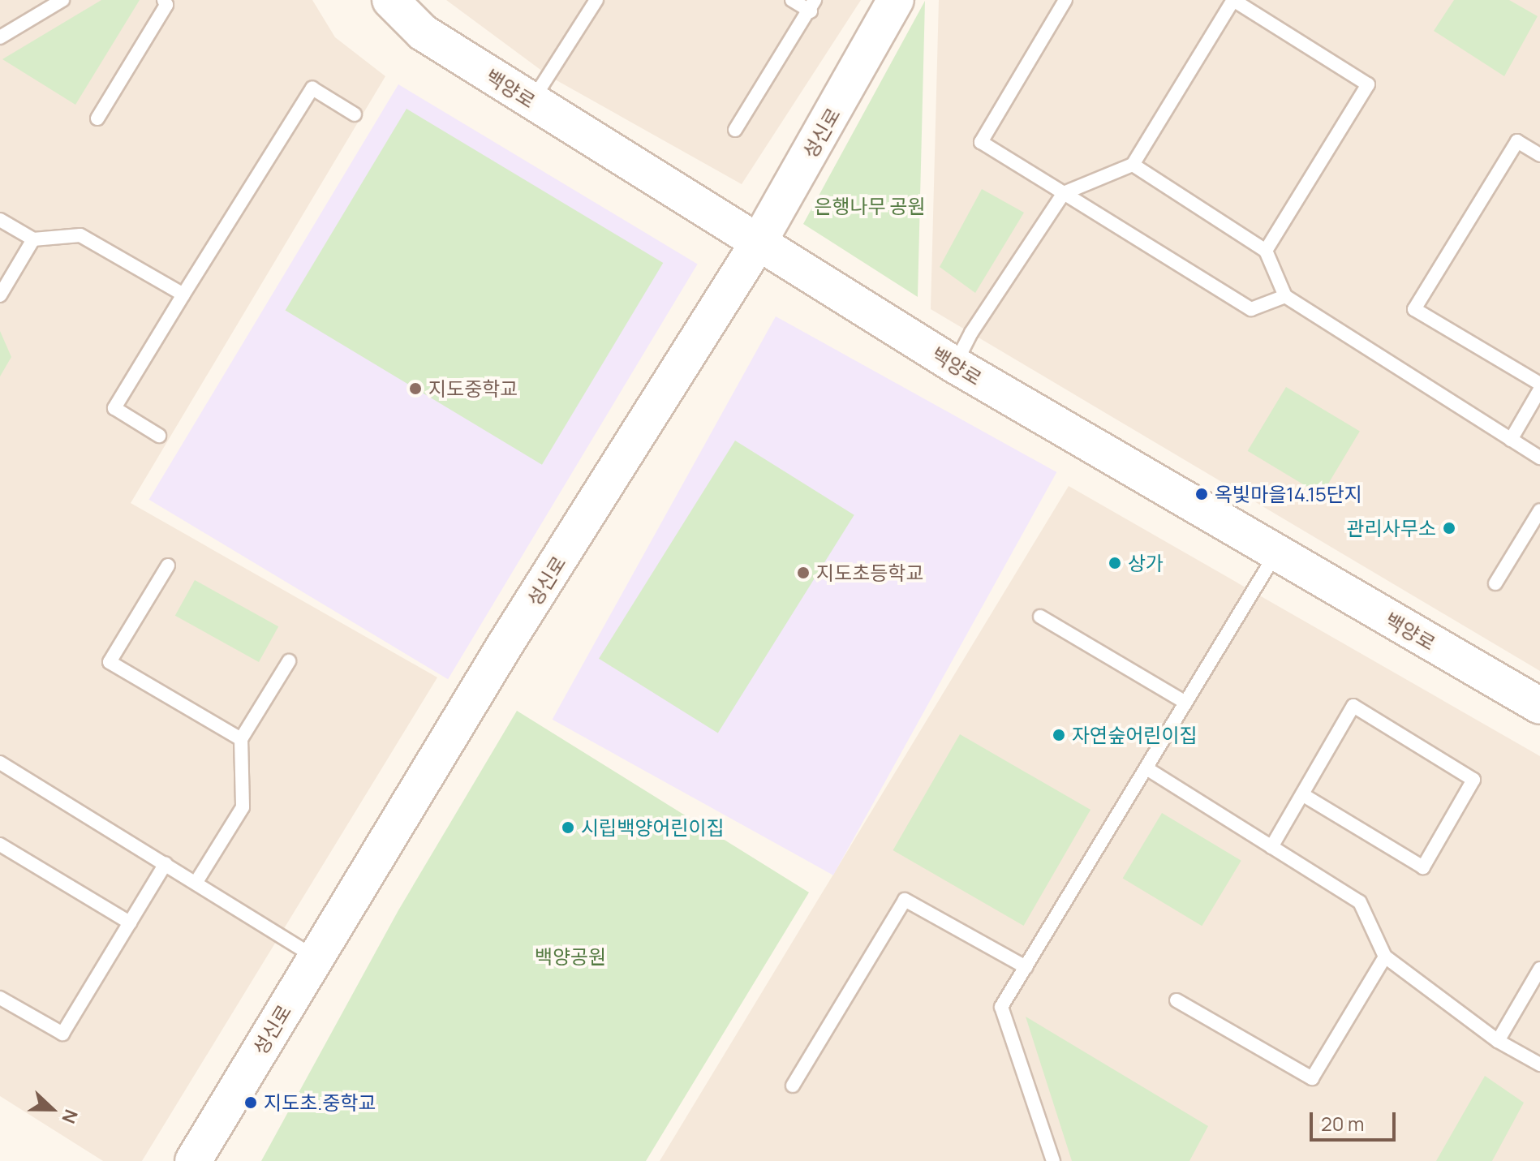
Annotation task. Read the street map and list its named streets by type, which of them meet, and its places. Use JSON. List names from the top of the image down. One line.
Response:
{"streets":{"street":["백양로","성신로"]},"crossings":[["백양로","성신로"]],"parks":["은행나무 공원","백양공원"],"places":["지도중학교","옥빛마을14.15단지","관리사무소","상가","지도초등학교","자연숲어린이집","시립백양어린이집","지도초.중학교"],"scale_bar":"20 m","north":"right"}
